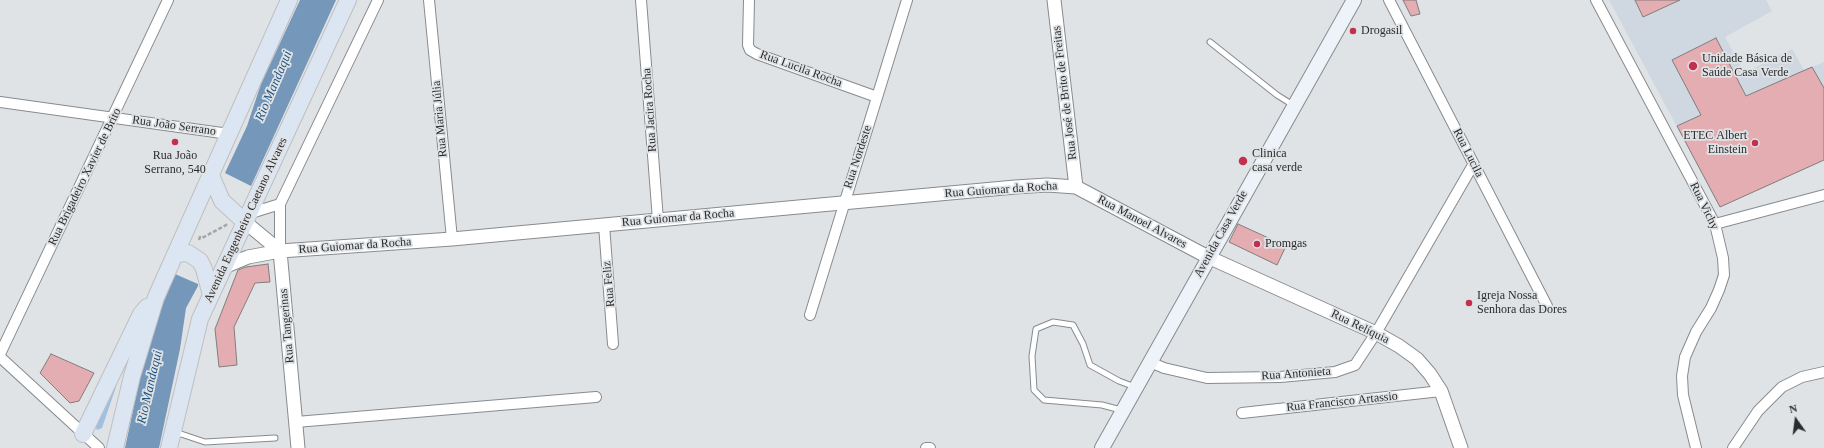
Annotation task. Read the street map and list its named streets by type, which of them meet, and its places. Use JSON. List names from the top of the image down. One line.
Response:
{"streets":{"main road":["Avenida Engenheiro Caetano Alvares","Avenida Casa Verde"],"street":["Rua Lucila Rocha","Rua José de Brito de Freitas","Rua Jacira Rocha","Rua Maria Júlia","Rua João Serrano","Rua Lucila","Rua Nordeste","Rua Brigadeiro Xavier de Brito","Rua Guiomar da Rocha","Rua Vichy","Rua Manoel Alvares","Rua Feliz","Rua Tangerinas","Rua Relíquia","Rua Antonieta","Rua Francisco Artassio"]},"crossings":[["Rua Lucila Rocha","Rua Nordeste"],["Rua José de Brito de Freitas","Rua Guiomar da Rocha"],["Rua José de Brito de Freitas","Rua Manoel Alvares"],["Rua Jacira Rocha","Rua Guiomar da Rocha"],["Rua Maria Júlia","Rua Guiomar da Rocha"],["Rua João Serrano","Rua Brigadeiro Xavier de Brito"],["Rua Lucila","Rua Antonieta"],["Rua Nordeste","Rua Guiomar da Rocha"],["Rua Guiomar da Rocha","Avenida Engenheiro Caetano Alvares"],["Rua Guiomar da Rocha","Rua Manoel Alvares"],["Rua Guiomar da Rocha","Rua Feliz"],["Rua Guiomar da Rocha","Rua Tangerinas"],["Rua Manoel Alvares","Avenida Casa Verde"],["Rua Manoel Alvares","Rua Relíquia"],["Avenida Casa Verde","Rua Relíquia"],["Avenida Casa Verde","Rua Antonieta"],["Rua Relíquia","Rua Antonieta"],["Rua Relíquia","Rua Francisco Artassio"]],"water":["Rio Mandaqui"],"places":["Drogasil","Unidade Básica de Saúde Casa Verde","Rua João Serrano, 540","ETEC Albert Einstein","Clinica casa verde","Promgas","Igreja Nossa Senhora das Dores"],"north":"top"}
